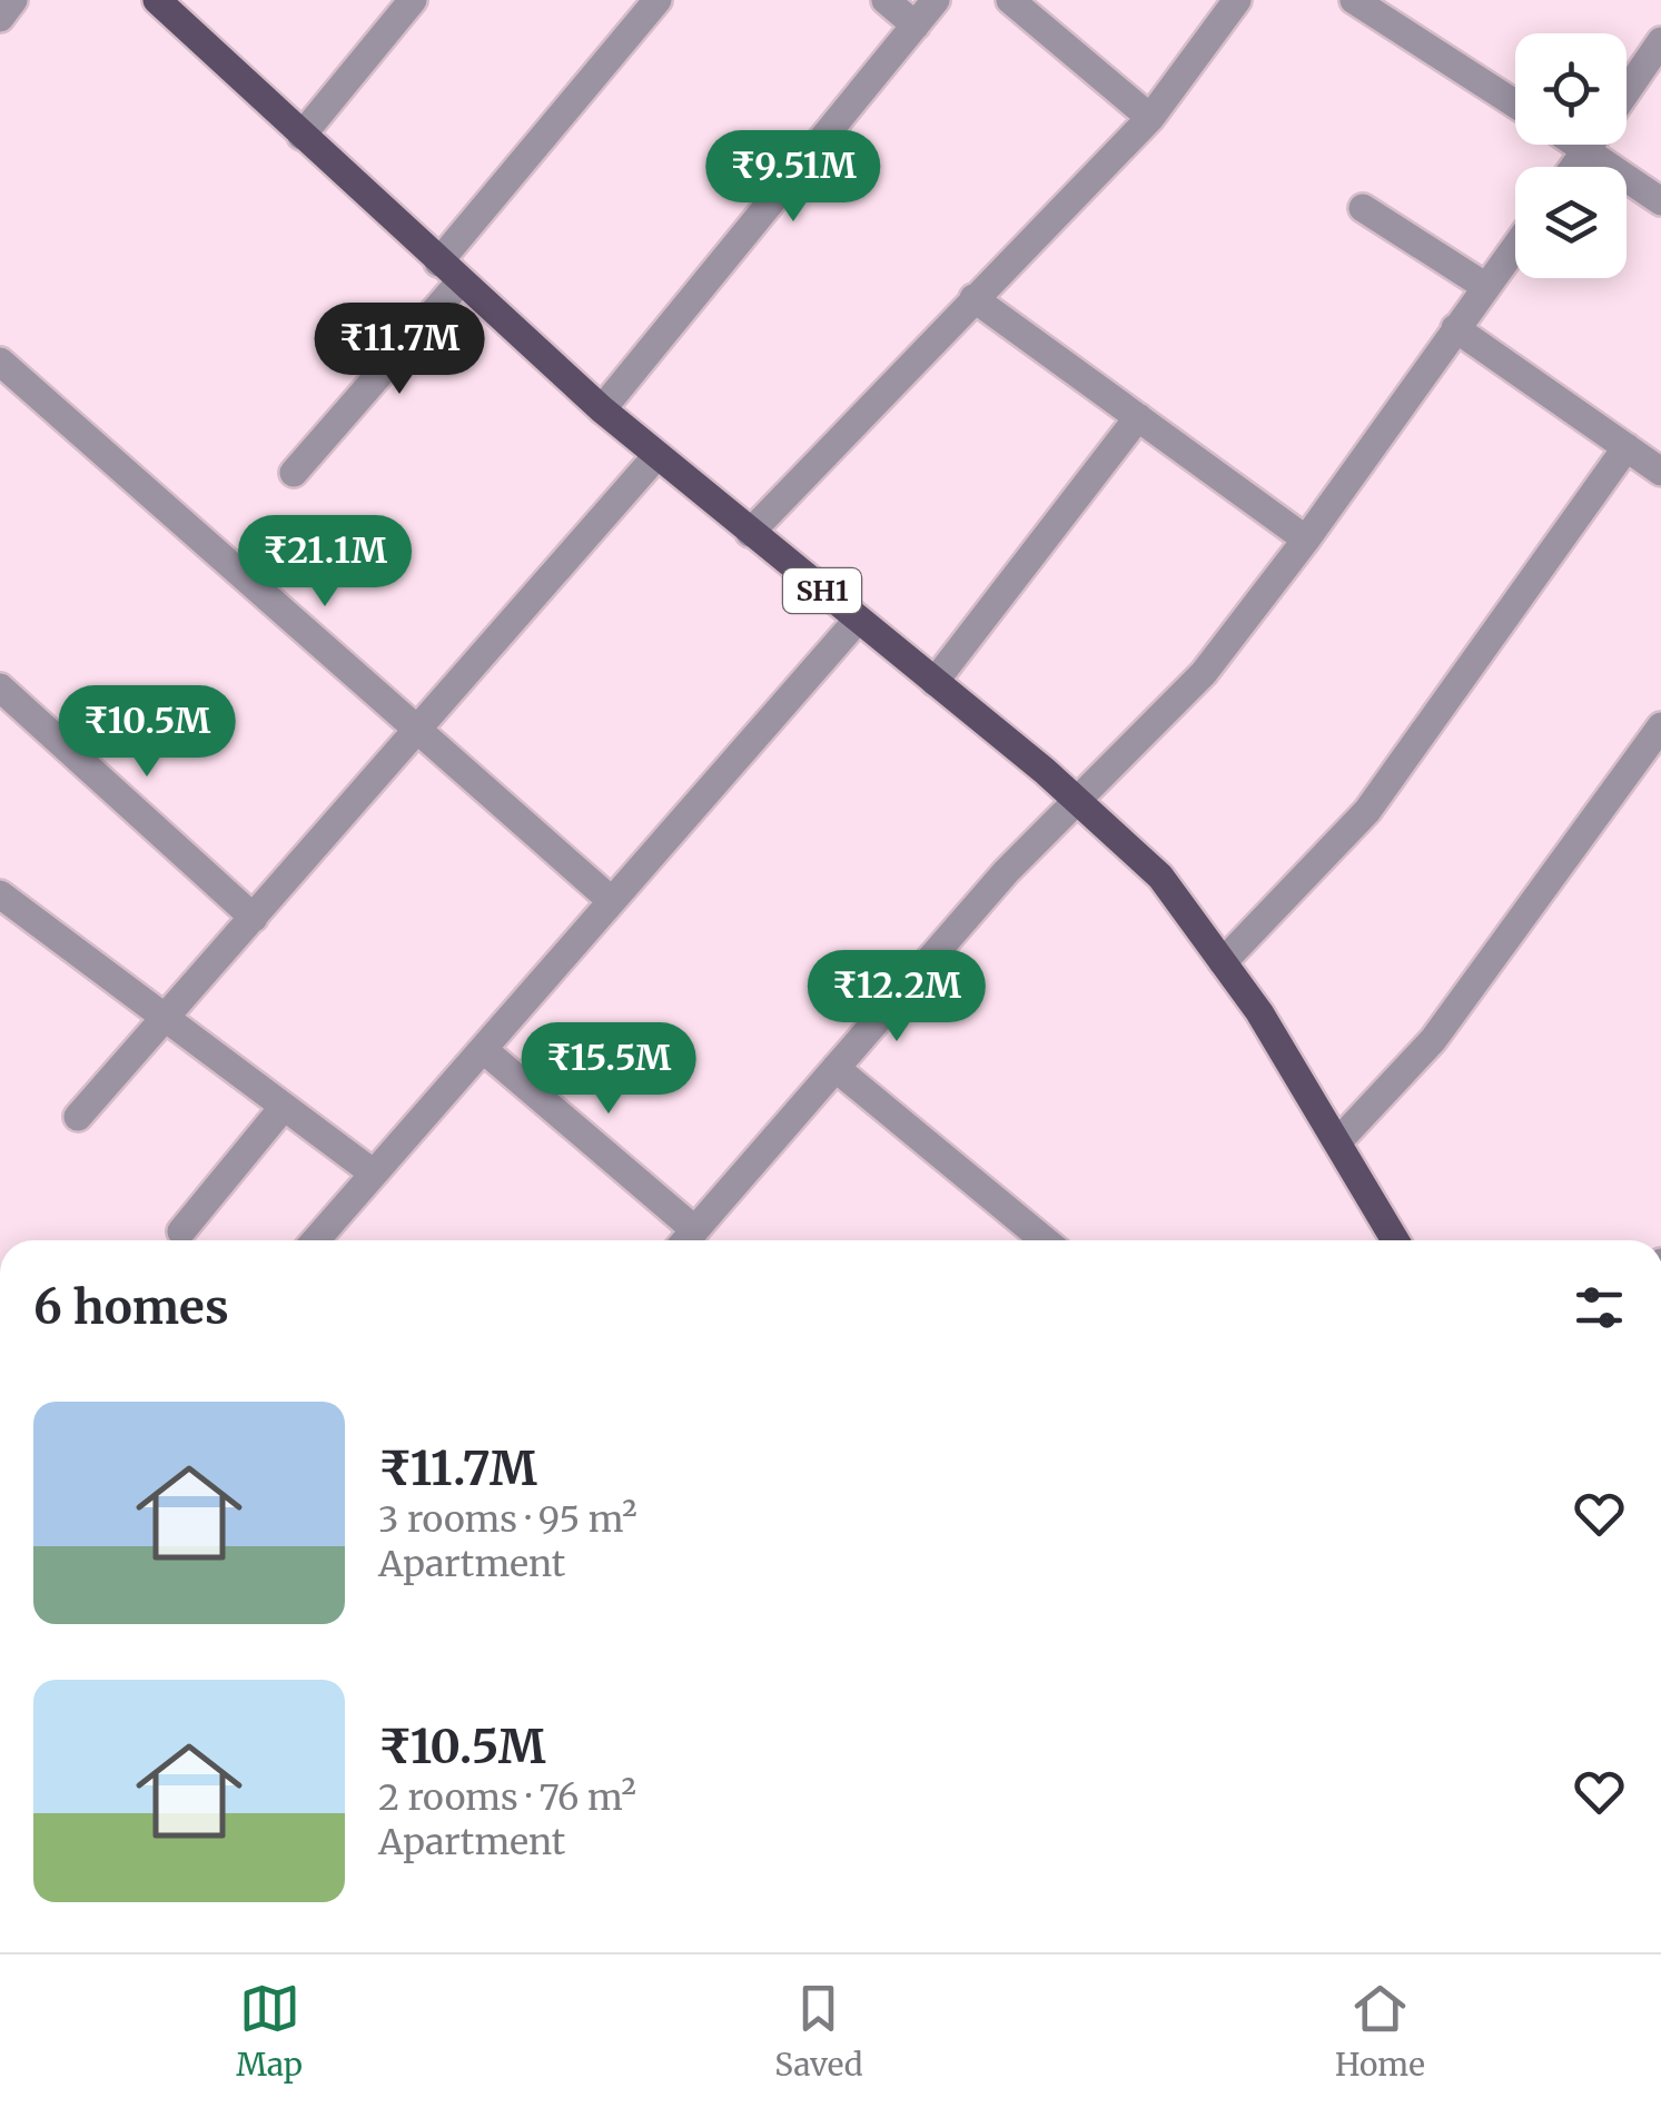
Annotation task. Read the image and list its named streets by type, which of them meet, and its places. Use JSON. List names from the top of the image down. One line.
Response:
{"streets":{"main road":["SH1"]},"page":{"price":["₹9.51M","₹11.7M","₹21.1M","₹10.5M","₹12.2M","₹15.5M"],"heading":"6 homes","list":[{"name":"₹11.7M","note":"3 rooms · 95 m² · Apartment"},{"name":"₹10.5M","note":"2 rooms · 76 m² · Apartment"}],"tabs":["Map","Saved","Home"]}}
